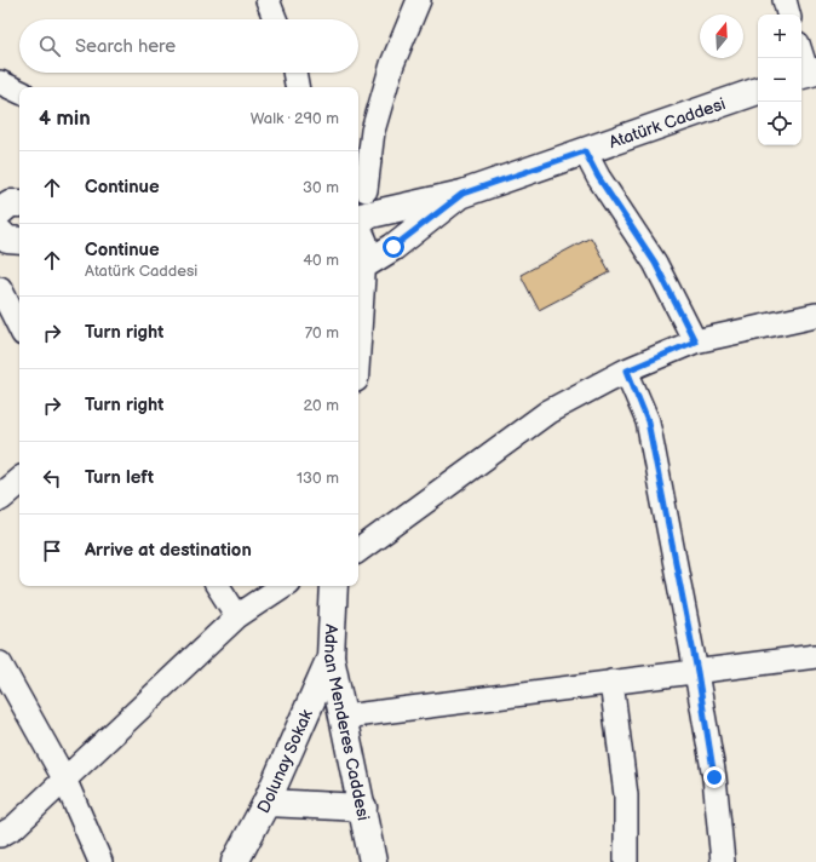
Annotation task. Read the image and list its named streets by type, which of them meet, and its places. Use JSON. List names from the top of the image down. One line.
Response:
{"streets":{"street":["Atatürk Caddesi","Adnan Menderes Caddesi","Dolunay Sokak"]},"crossings":[["Adnan Menderes Caddesi","Dolunay Sokak"]],"north":"top","page":{"map_buttons":["+","−"],"search":"Search here","heading":["4 min","Walk · 290 m"],"list":[["Continue","30 m"],["Continue","Atatürk Caddesi","40 m"],["Turn right","70 m"],["Turn right","20 m"],["Turn left","130 m"],"Arrive at destination"]}}
